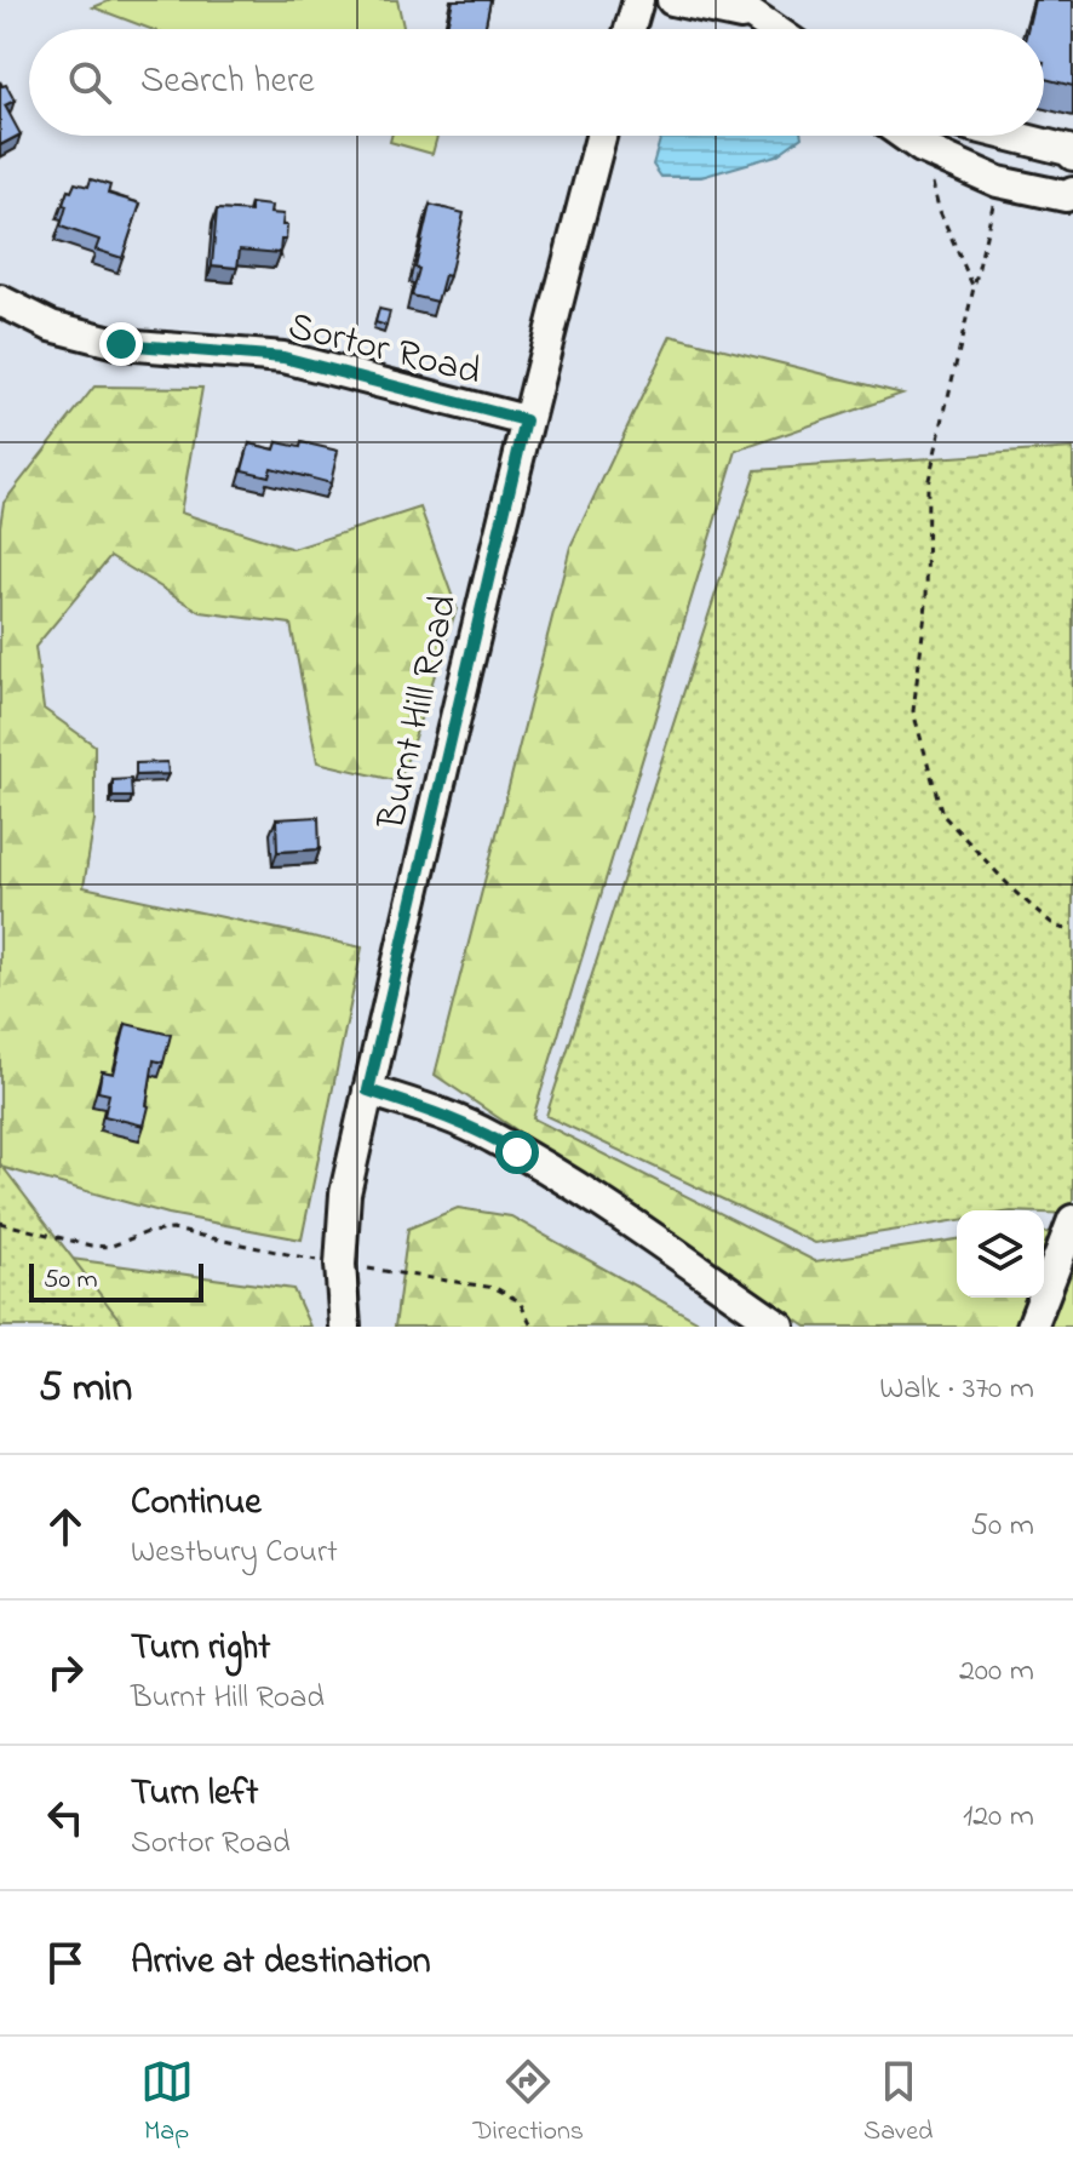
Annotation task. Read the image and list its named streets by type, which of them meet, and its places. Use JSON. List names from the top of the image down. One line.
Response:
{"streets":{"street":["Sortor Road","Burnt Hill Road"]},"crossings":[["Sortor Road","Burnt Hill Road"]],"scale_bar":"50 m","page":{"search":"Search here","scale":"50 m","heading":["5 min","Walk · 370 m"],"list":[["Continue","Westbury Court","50 m"],["Turn right","Burnt Hill Road","200 m"],["Turn left","Sortor Road","120 m"],"Arrive at destination"],"nav":["Map","Directions","Saved"]}}
